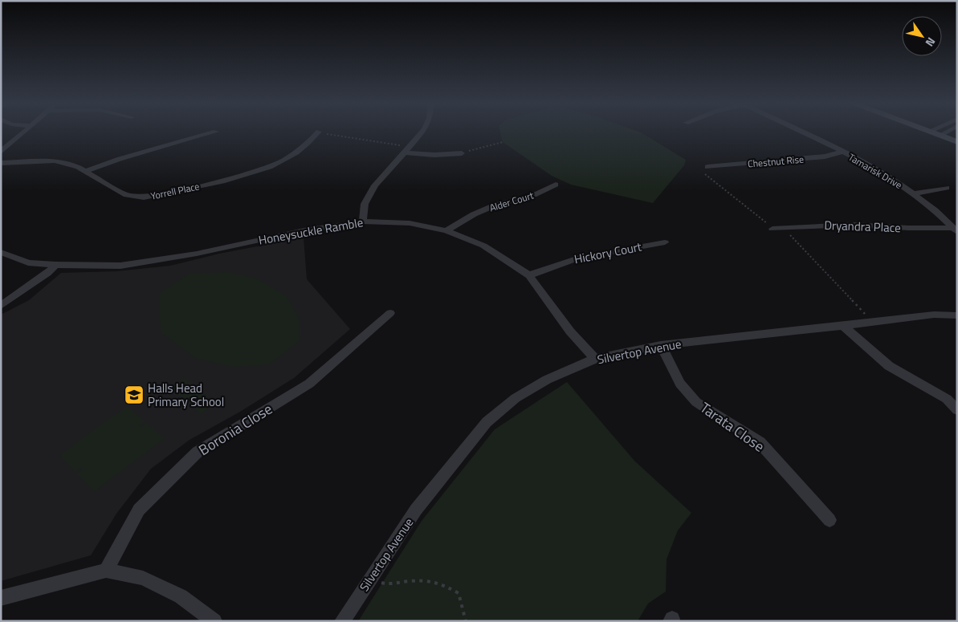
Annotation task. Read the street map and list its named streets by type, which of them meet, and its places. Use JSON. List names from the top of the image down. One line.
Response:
{"streets":{"street":["Chestnut Rise","Tamarisk Drive","Yorrell Place","Alder Court","Dryandra Place","Honeysuckle Ramble","Hickory Court","Silvertop Avenue","Tarata Close","Boronia Close"]},"crossings":[["Chestnut Rise","Tamarisk Drive"],["Tamarisk Drive","Dryandra Place"],["Alder Court","Honeysuckle Ramble"],["Honeysuckle Ramble","Hickory Court"],["Honeysuckle Ramble","Silvertop Avenue"],["Silvertop Avenue","Tarata Close"]],"places":{"school or university":["Halls Head Primary School"]},"north":"bottom right"}
